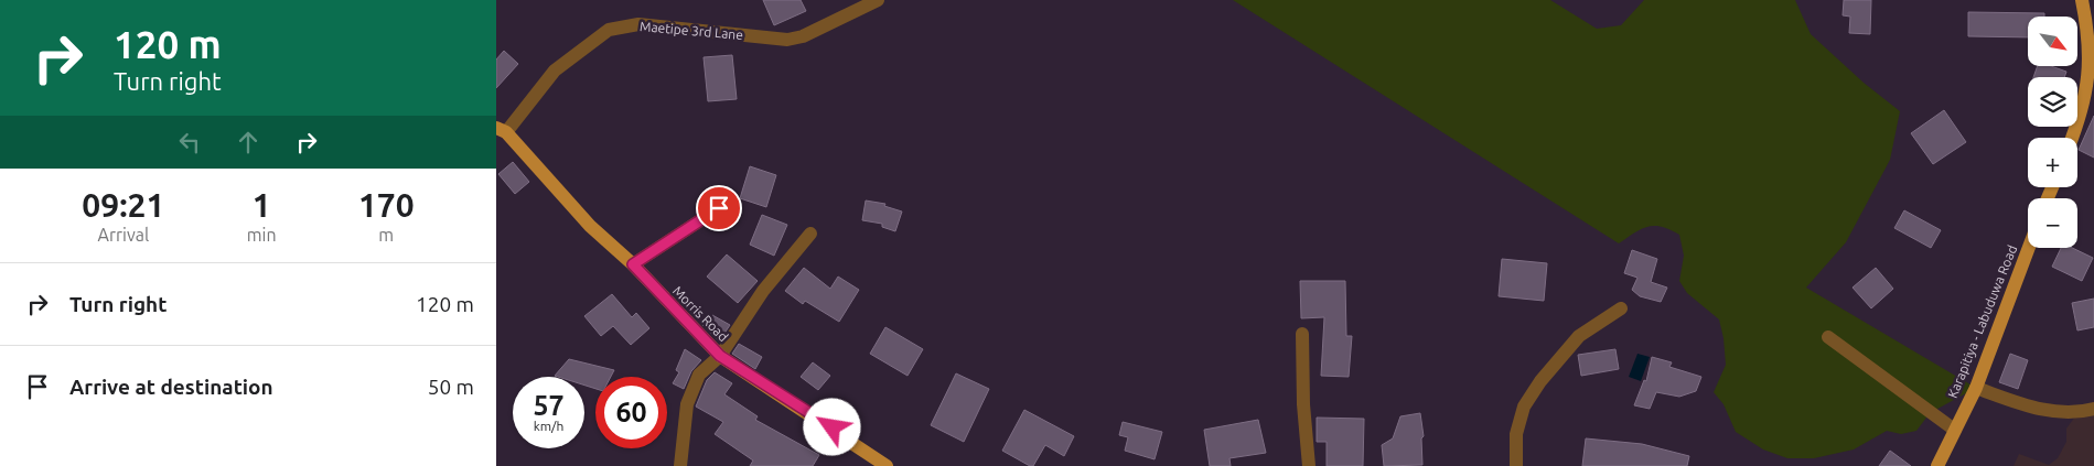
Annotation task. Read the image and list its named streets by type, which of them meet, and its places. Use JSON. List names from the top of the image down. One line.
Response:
{"streets":{"main road":["Morris Road","Karapitiya - Labuduwa Road"],"street":["Maetipe 3rd Lane"]},"crossings":[["Maetipe 3rd Lane","Morris Road"]],"north":"bottom right","page":{"turn":["120 m","Turn right"],"map_buttons":["+","−"],"eta":["09:21","Arrival","1","min","170","m"],"list":[{"name":"Turn right","value":"120 m"},{"name":"Arrive at destination","value":"50 m"}],"speed":"57 km/h","limit":"60"}}
